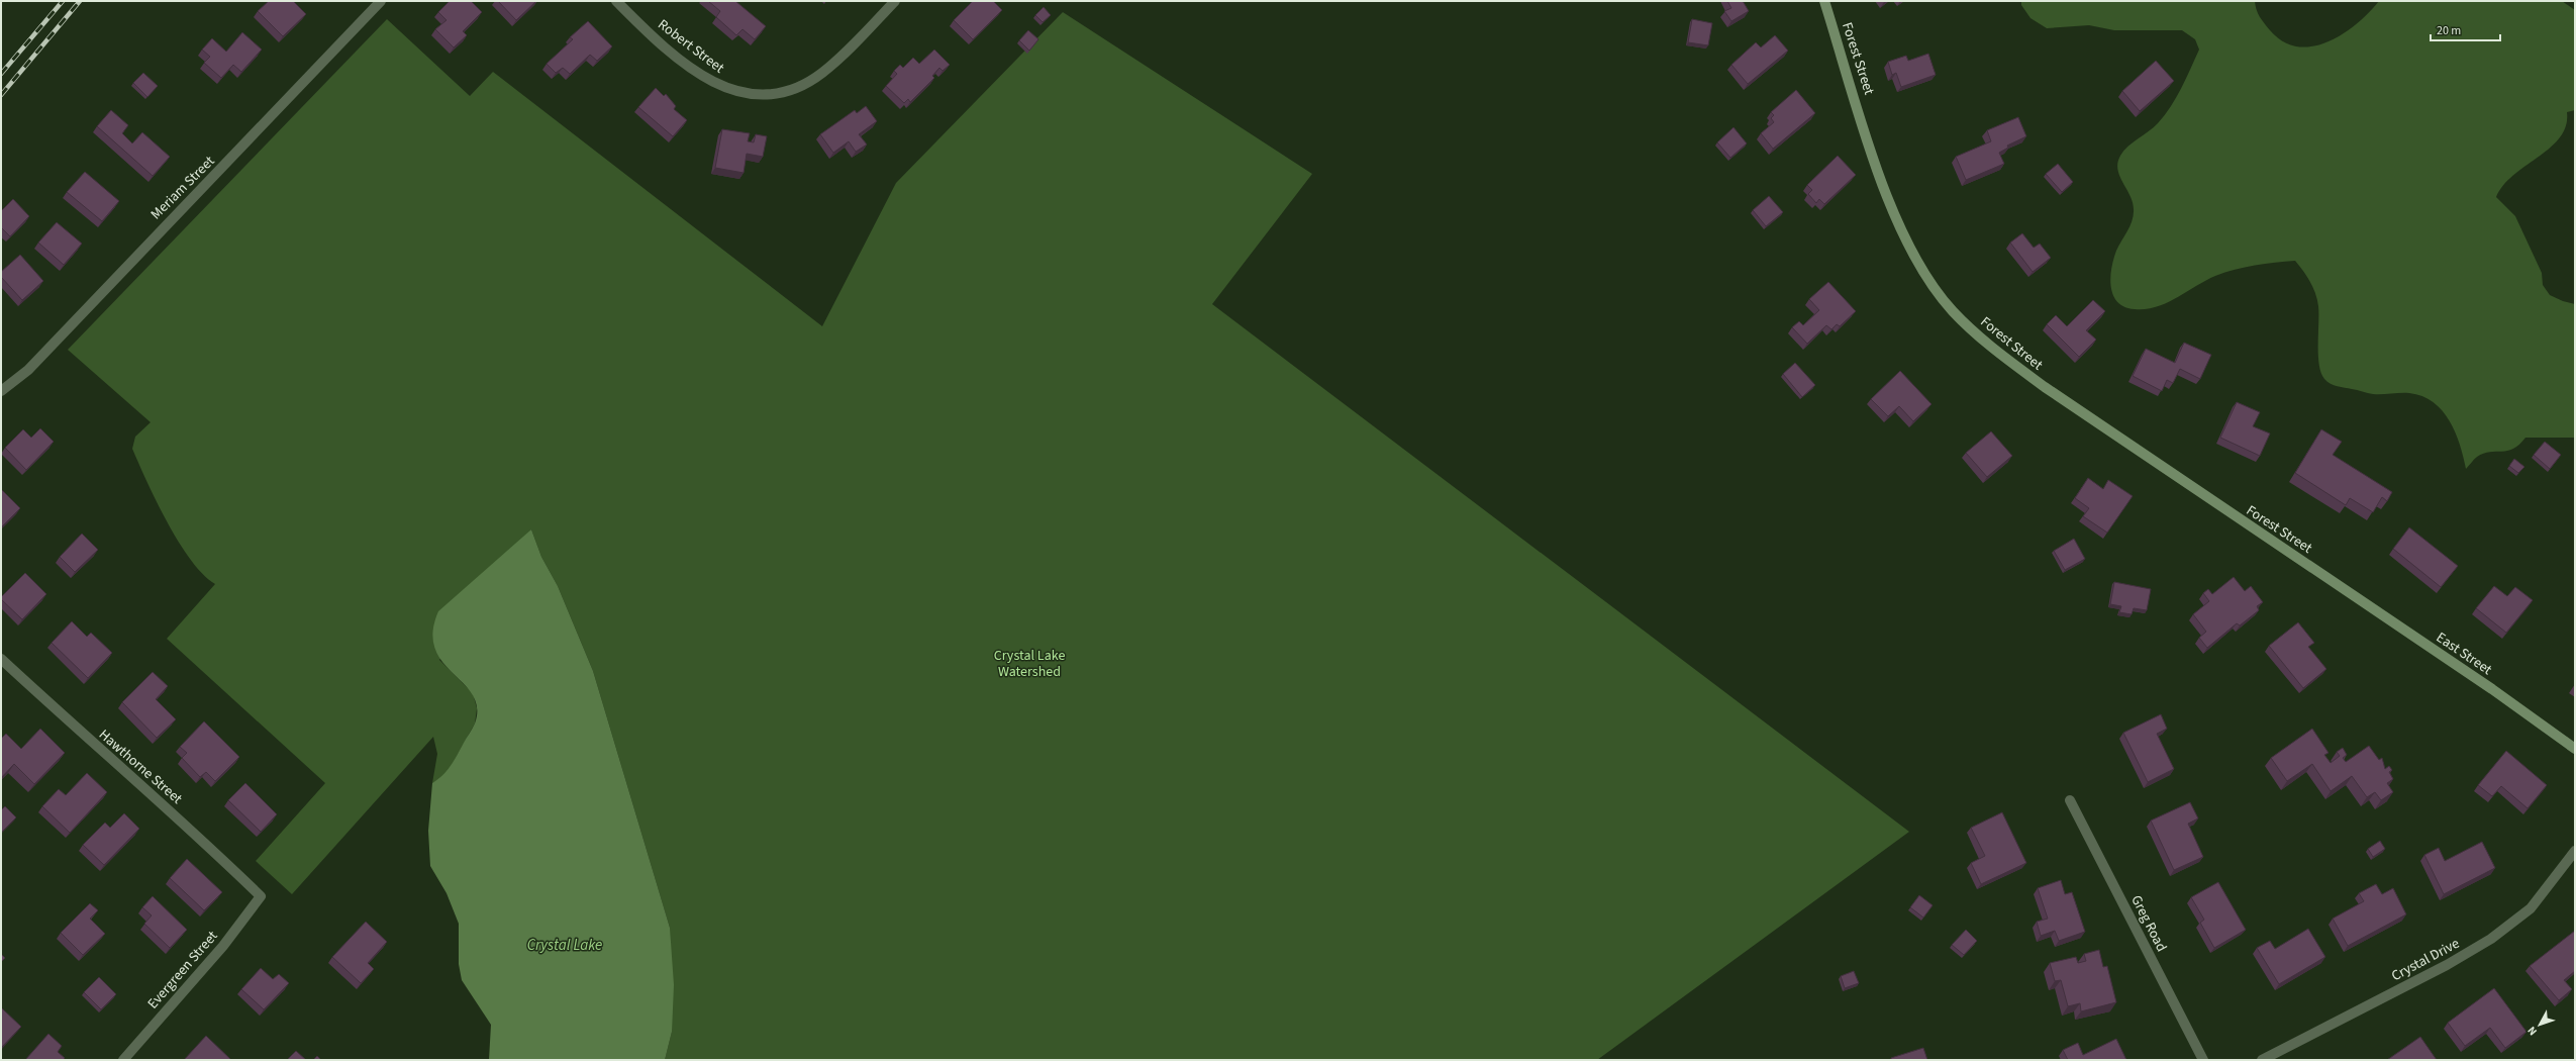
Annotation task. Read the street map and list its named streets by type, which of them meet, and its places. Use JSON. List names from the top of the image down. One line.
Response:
{"streets":{"main road":["Forest Street","East Street"],"street":["Robert Street","Meriam Street","Hawthorne Street","Greg Road","Crystal Drive","Evergreen Street"]},"crossings":[["Forest Street","East Street"],["Hawthorne Street","Evergreen Street"]],"water":["Crystal Lake"],"parks":["Crystal Lake Watershed"],"scale_bar":"20 m","north":"bottom left"}
